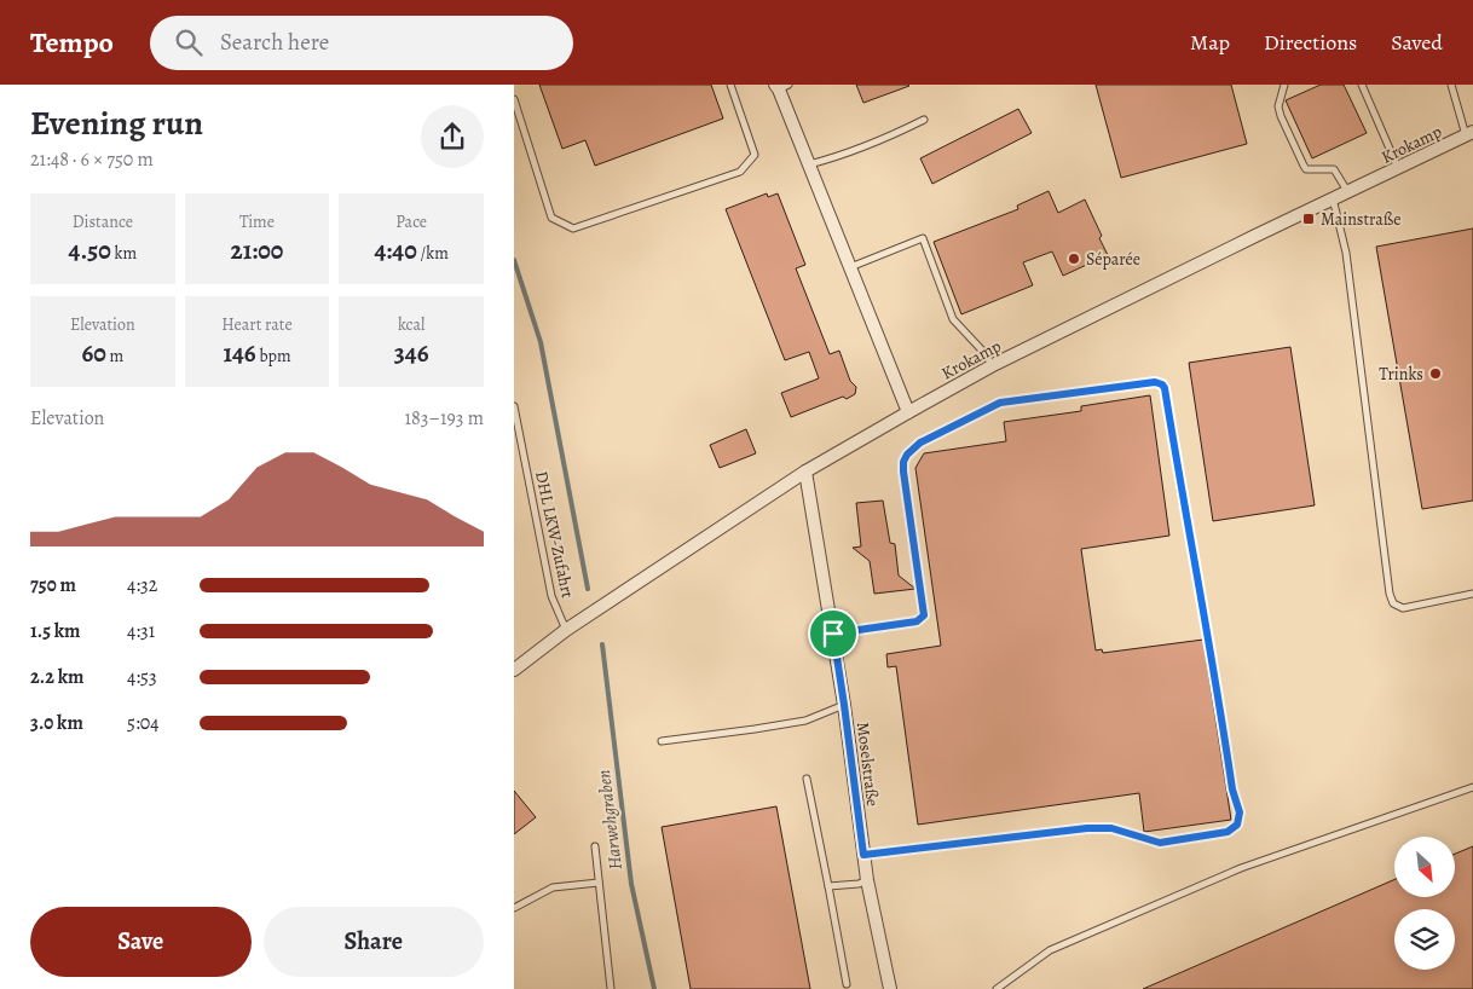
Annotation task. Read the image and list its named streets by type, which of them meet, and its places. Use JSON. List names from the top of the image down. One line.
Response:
{"streets":{"street":["Krokamp","Moselstraße"],"lane":["DHL LKW-Zufahrt"]},"crossings":[["Krokamp","DHL LKW-Zufahrt"],["Krokamp","Moselstraße"]],"water":["Harwehgraben"],"places":{"transit":["Mainstraße"],"other":["Séparée","Trinks"]},"north":"bottom right","page":{"header":"Tempo","search":"Search here","nav":["Map","Directions","Saved"],"heading":["Evening run","21:48 · 6 × 750 m"],"stats":[["Distance","4.50 km"],["Time","21:00"],["Pace","4:40 /km"],["Elevation","60 m"],["Heart rate","146 bpm"],["kcal","346"]],"chart":["Elevation","183–193 m"],"list":[{"name":"750 m","note":"4:32"},{"name":"1.5 km","note":"4:31"},{"name":"2.2 km","note":"4:53"},{"name":"3.0 km","note":"5:04"}],"buttons":["Save","Share"]}}
